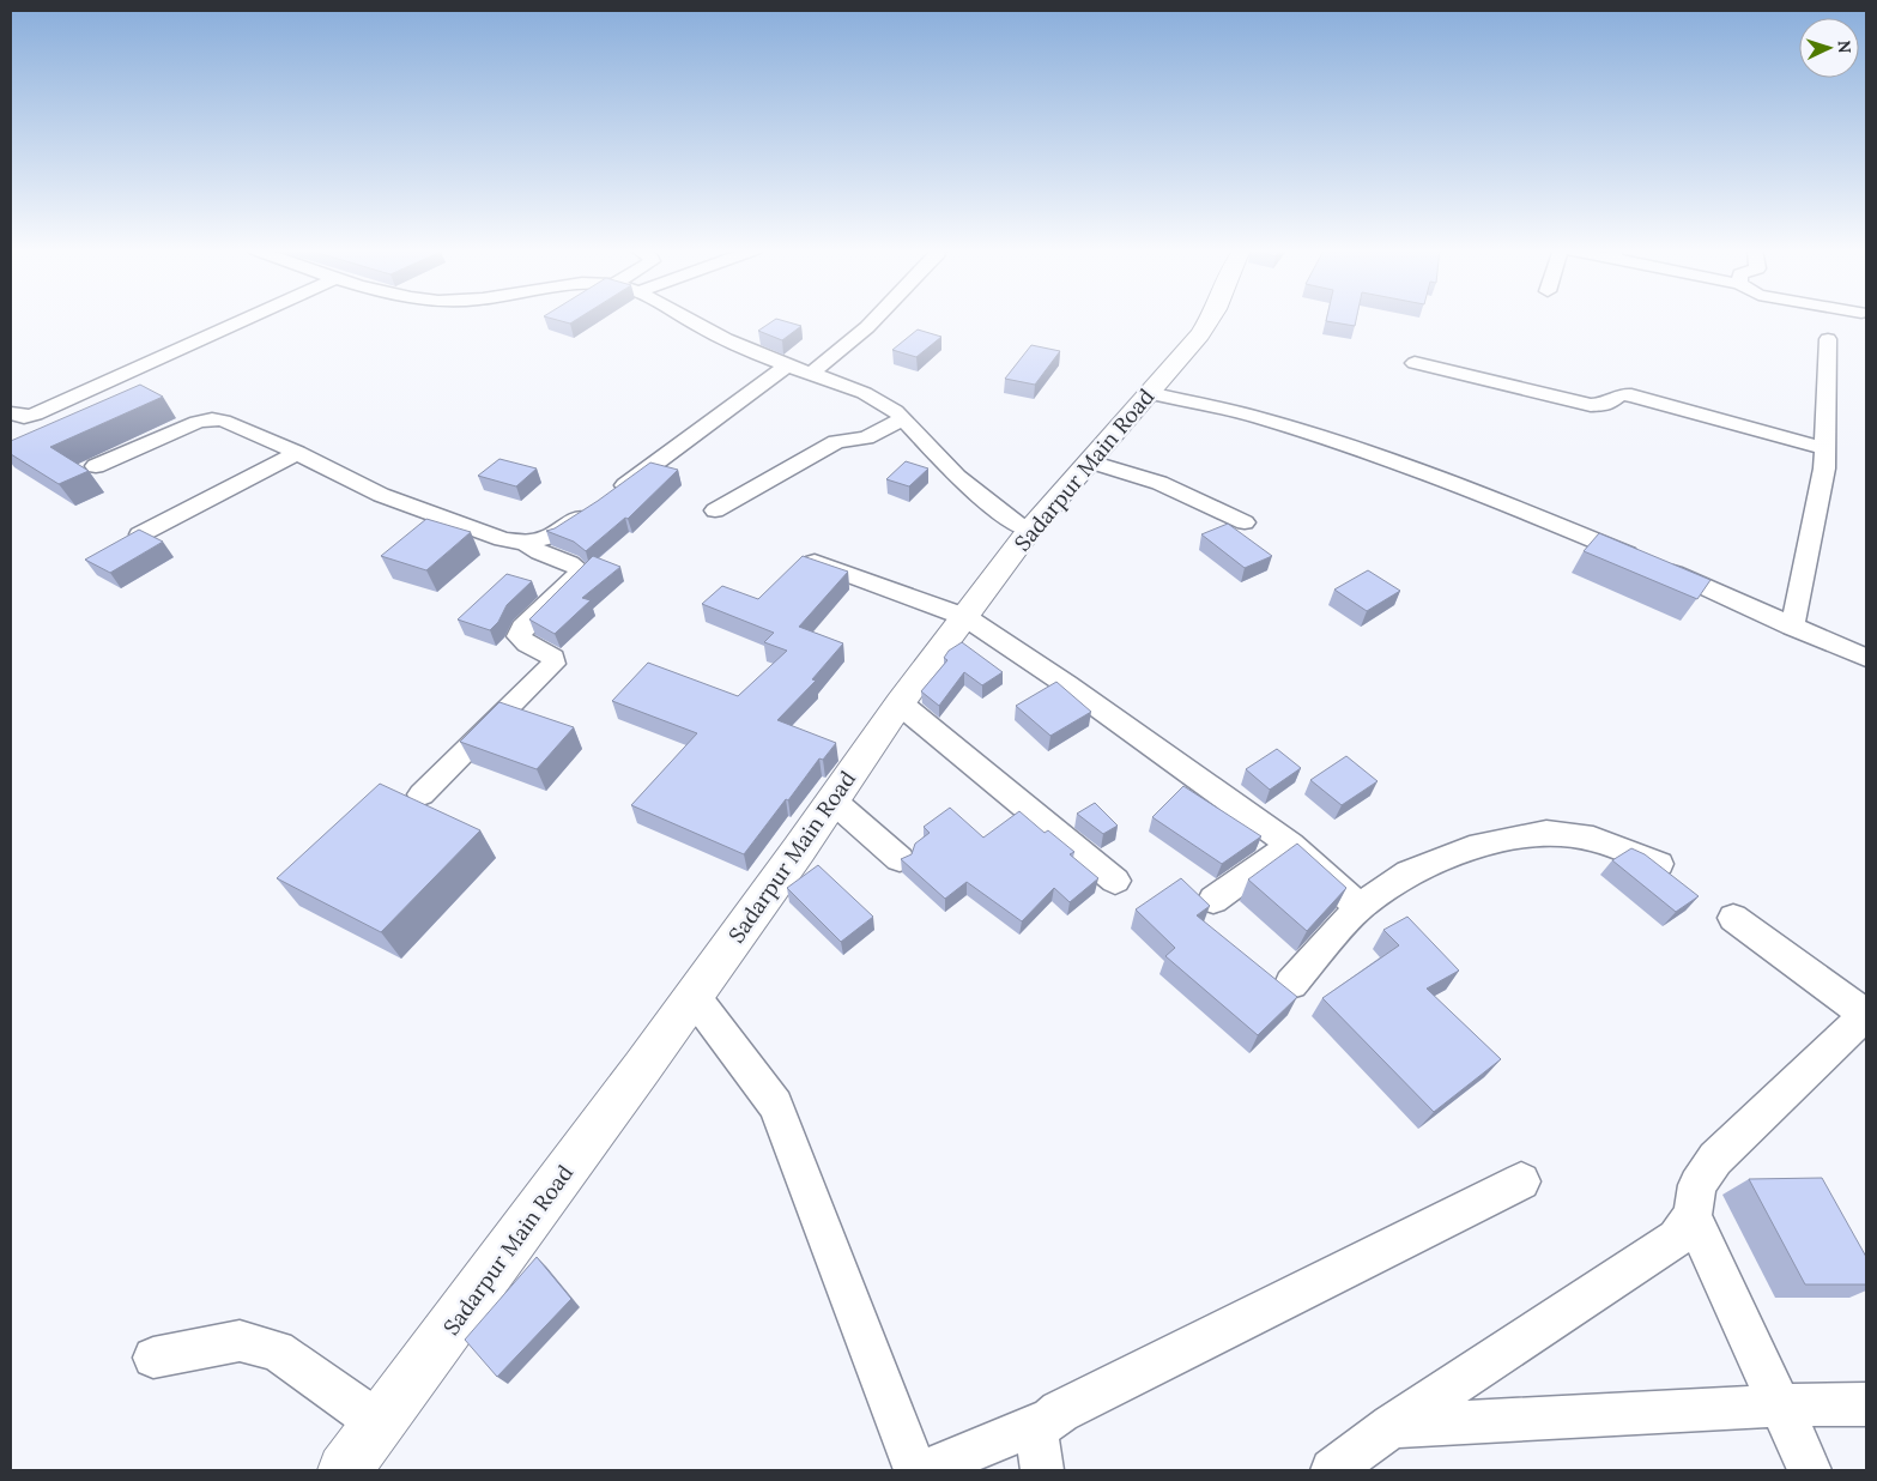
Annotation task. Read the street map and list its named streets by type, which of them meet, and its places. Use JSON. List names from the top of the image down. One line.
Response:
{"streets":{"street":["Sadarpur Main Road"]},"north":"right"}
